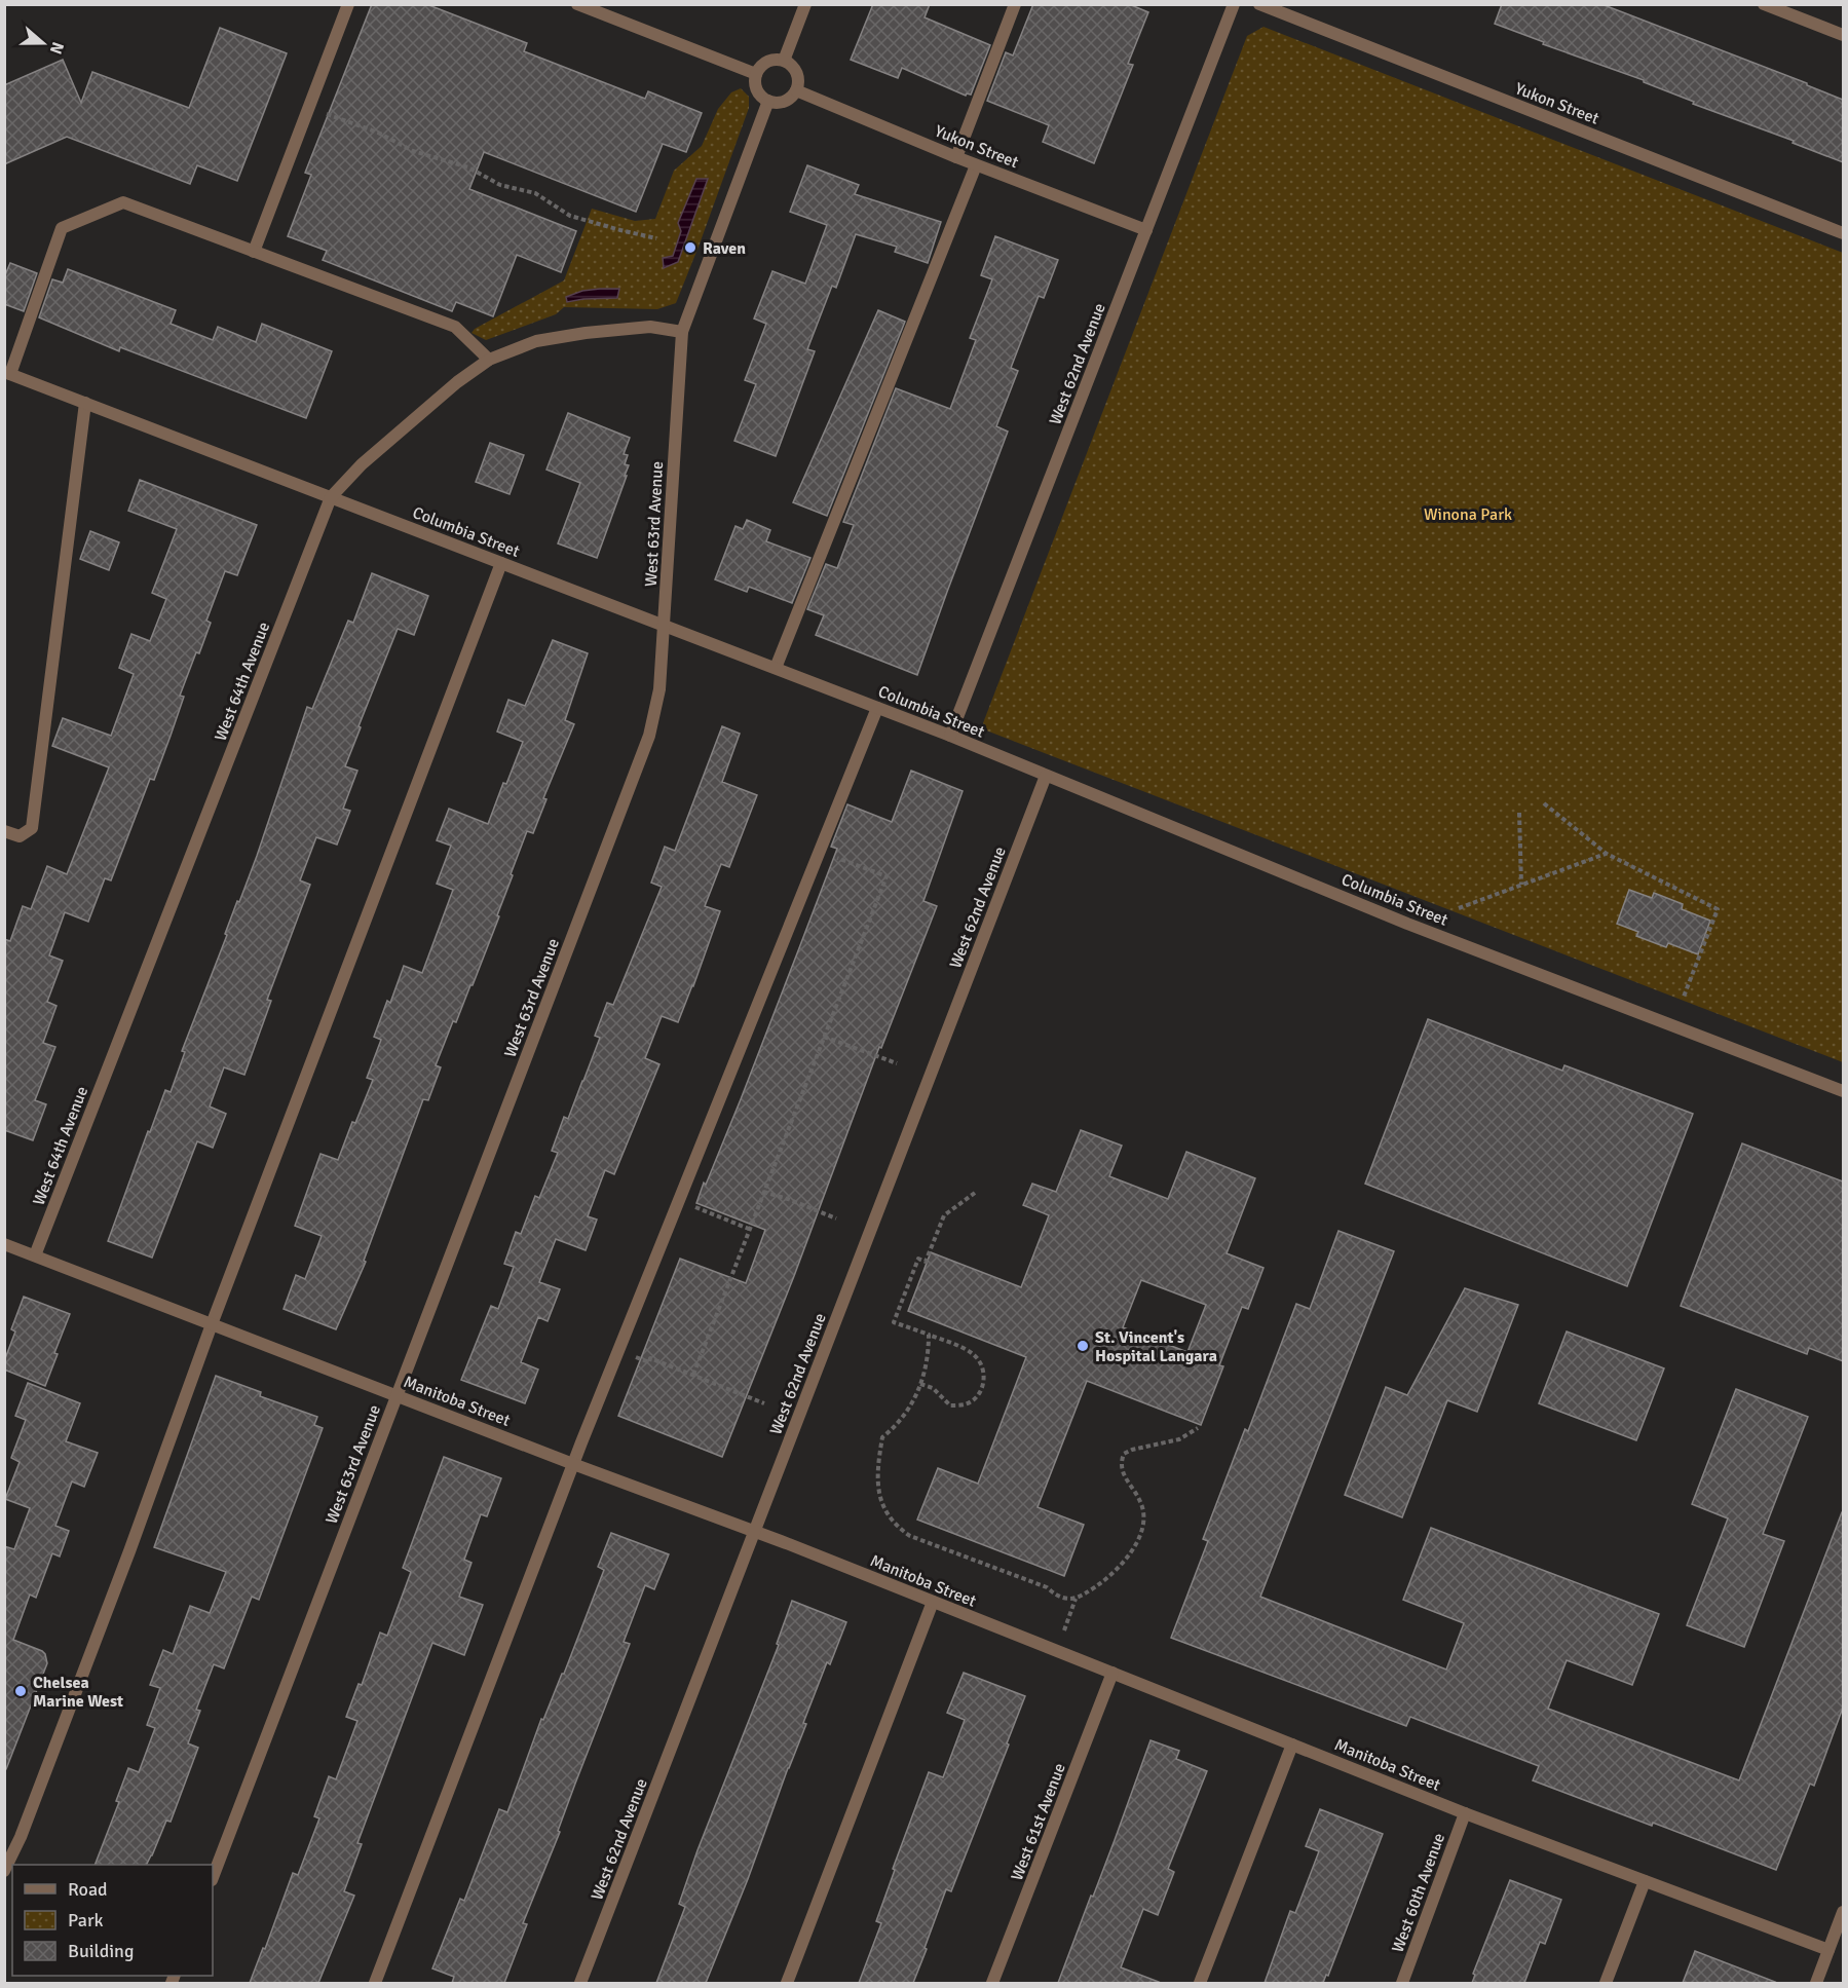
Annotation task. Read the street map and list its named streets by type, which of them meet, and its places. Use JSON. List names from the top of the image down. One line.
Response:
{"streets":{"street":["Yukon Street","West 62nd Avenue","West 63rd Avenue","Columbia Street","West 64th Avenue","Manitoba Street","West 61st Avenue","West 60th Avenue"]},"crossings":[["Yukon Street","West 62nd Avenue"],["Yukon Street","West 63rd Avenue"],["West 62nd Avenue","Columbia Street"],["West 62nd Avenue","Manitoba Street"],["West 63rd Avenue","Columbia Street"],["West 63rd Avenue","West 64th Avenue"],["West 63rd Avenue","Manitoba Street"],["Columbia Street","West 64th Avenue"],["West 64th Avenue","Manitoba Street"],["Manitoba Street","West 61st Avenue"],["Manitoba Street","West 60th Avenue"]],"parks":["Winona Park"],"places":["Raven","St. Vincent's Hospital Langara","Chelsea Marine West"],"legend":["Road","Park","Building"],"north":"right"}
